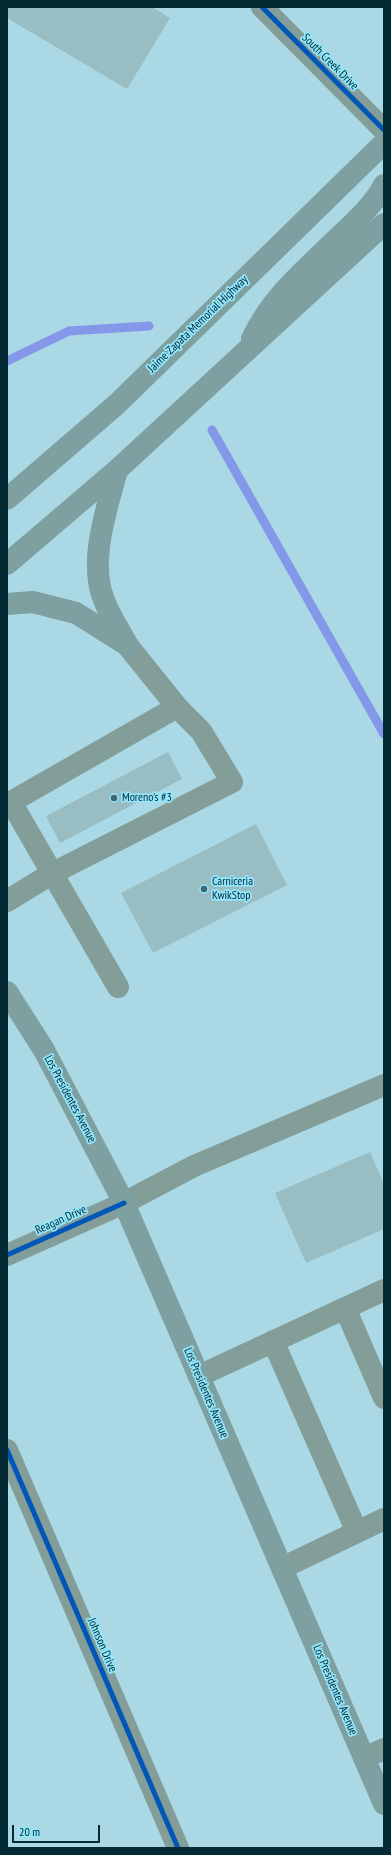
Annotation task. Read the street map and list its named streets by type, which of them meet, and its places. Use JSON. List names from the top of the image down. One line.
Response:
{"streets":{"main road":["Jaime Zapata Memorial Highway","Los Presidentes Avenue"],"street":["South Creek Drive","Reagan Drive","Johnson Drive"]},"crossings":[["Los Presidentes Avenue","Reagan Drive"]],"places":["Moreno's #3","Carniceria KwikStop"],"scale_bar":"20 m"}
